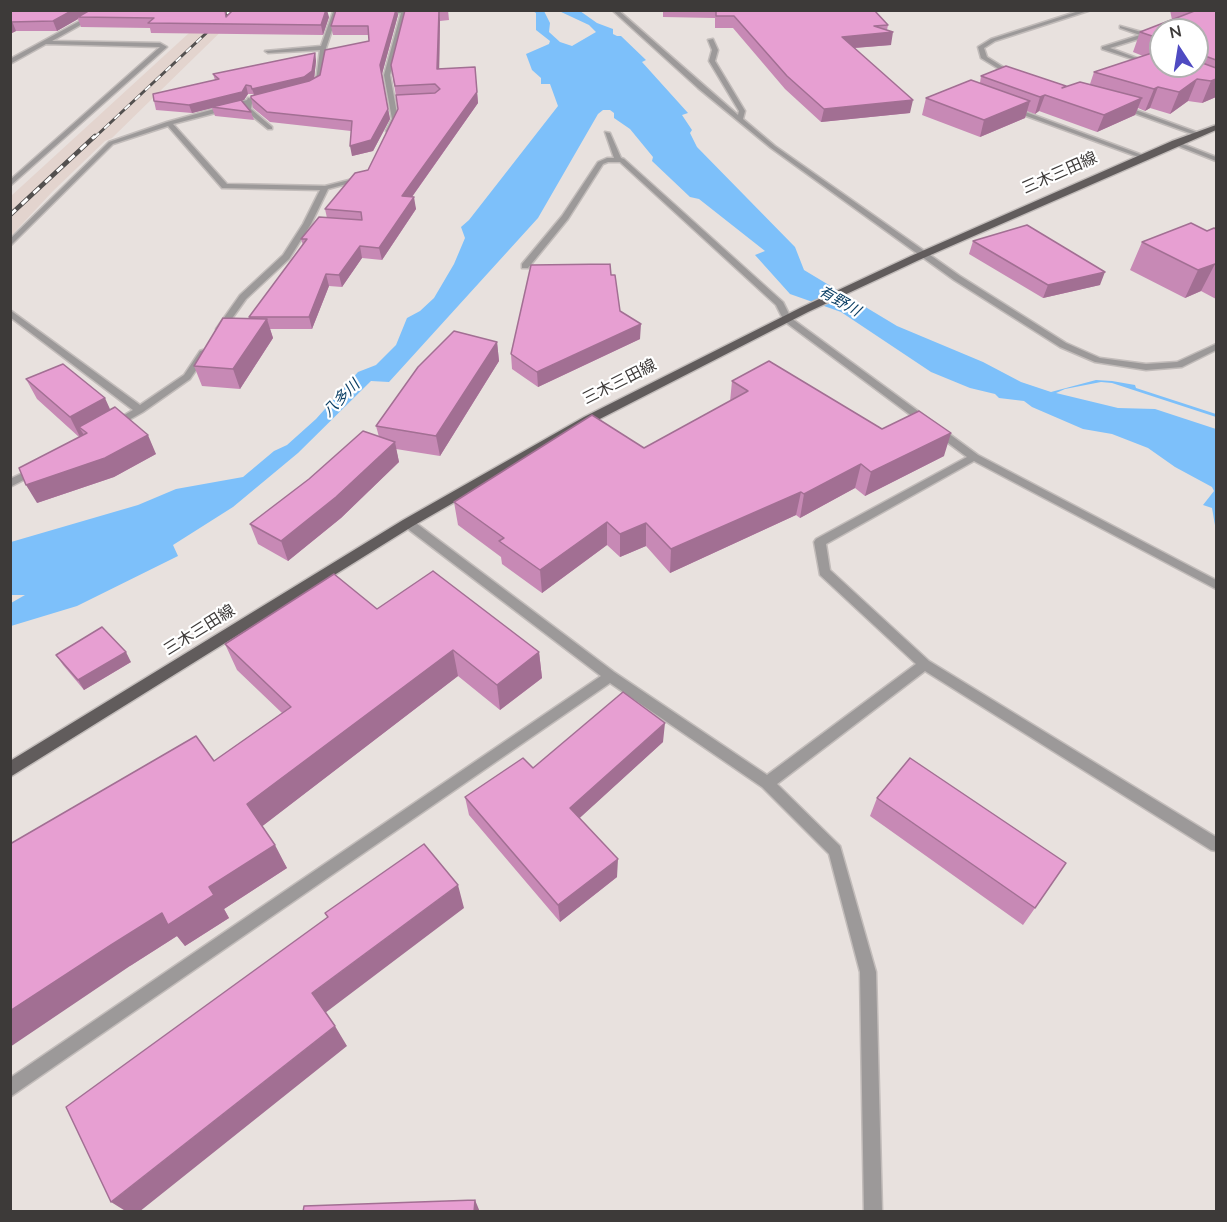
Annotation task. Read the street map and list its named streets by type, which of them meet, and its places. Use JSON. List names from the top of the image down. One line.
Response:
{"streets":{"main road":["三木三田線"]},"water":["有野川","八多川"],"north":"top"}
